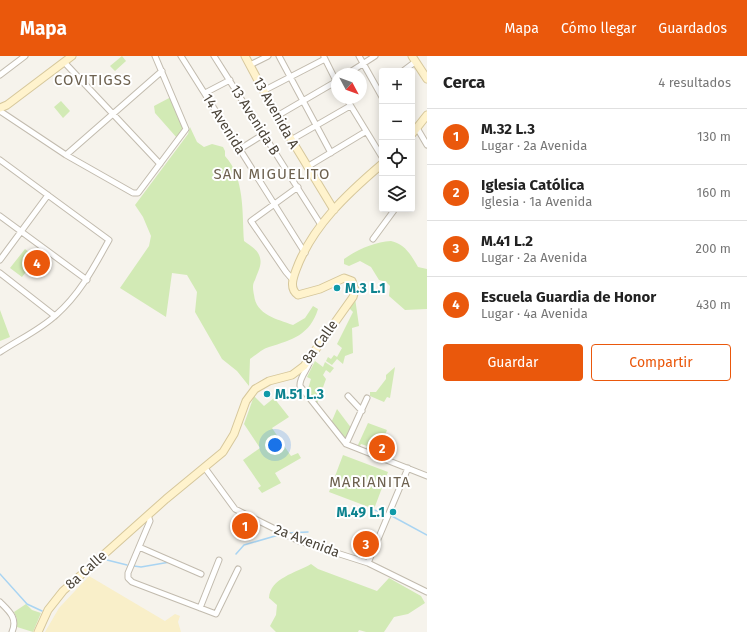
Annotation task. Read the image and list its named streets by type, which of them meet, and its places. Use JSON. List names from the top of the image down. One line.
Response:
{"streets":{"main road":["13 Avenida A","8a Calle"],"street":["13 Avenida B","14 Avenida","2a Avenida"]},"crossings":[["8a Calle","2a Avenida"]],"districts":["COVITIGSS","SAN MIGUELITO","MARIANITA"],"places":["M.3 L.1","M.51 L.3","M.49 L.1"],"north":"bottom right","page":{"header":"Mapa","nav":["Mapa","Cómo llegar","Guardados"],"heading":["Cerca","4 resultados"],"map_buttons":["+","−"],"list":[{"mark":"1","name":"M.32 L.3","note":"Lugar · 2a Avenida","value":"130 m"},{"mark":"2","name":"Iglesia Católica","note":"Iglesia · 1a Avenida","value":"160 m"},{"mark":"3","name":"M.41 L.2","note":"Lugar · 2a Avenida","value":"200 m"},{"mark":"4","name":"Escuela Guardia de Honor","note":"Lugar · 4a Avenida","value":"430 m"}],"pins":["4","2","1","3"],"buttons":["Guardar","Compartir"]}}
